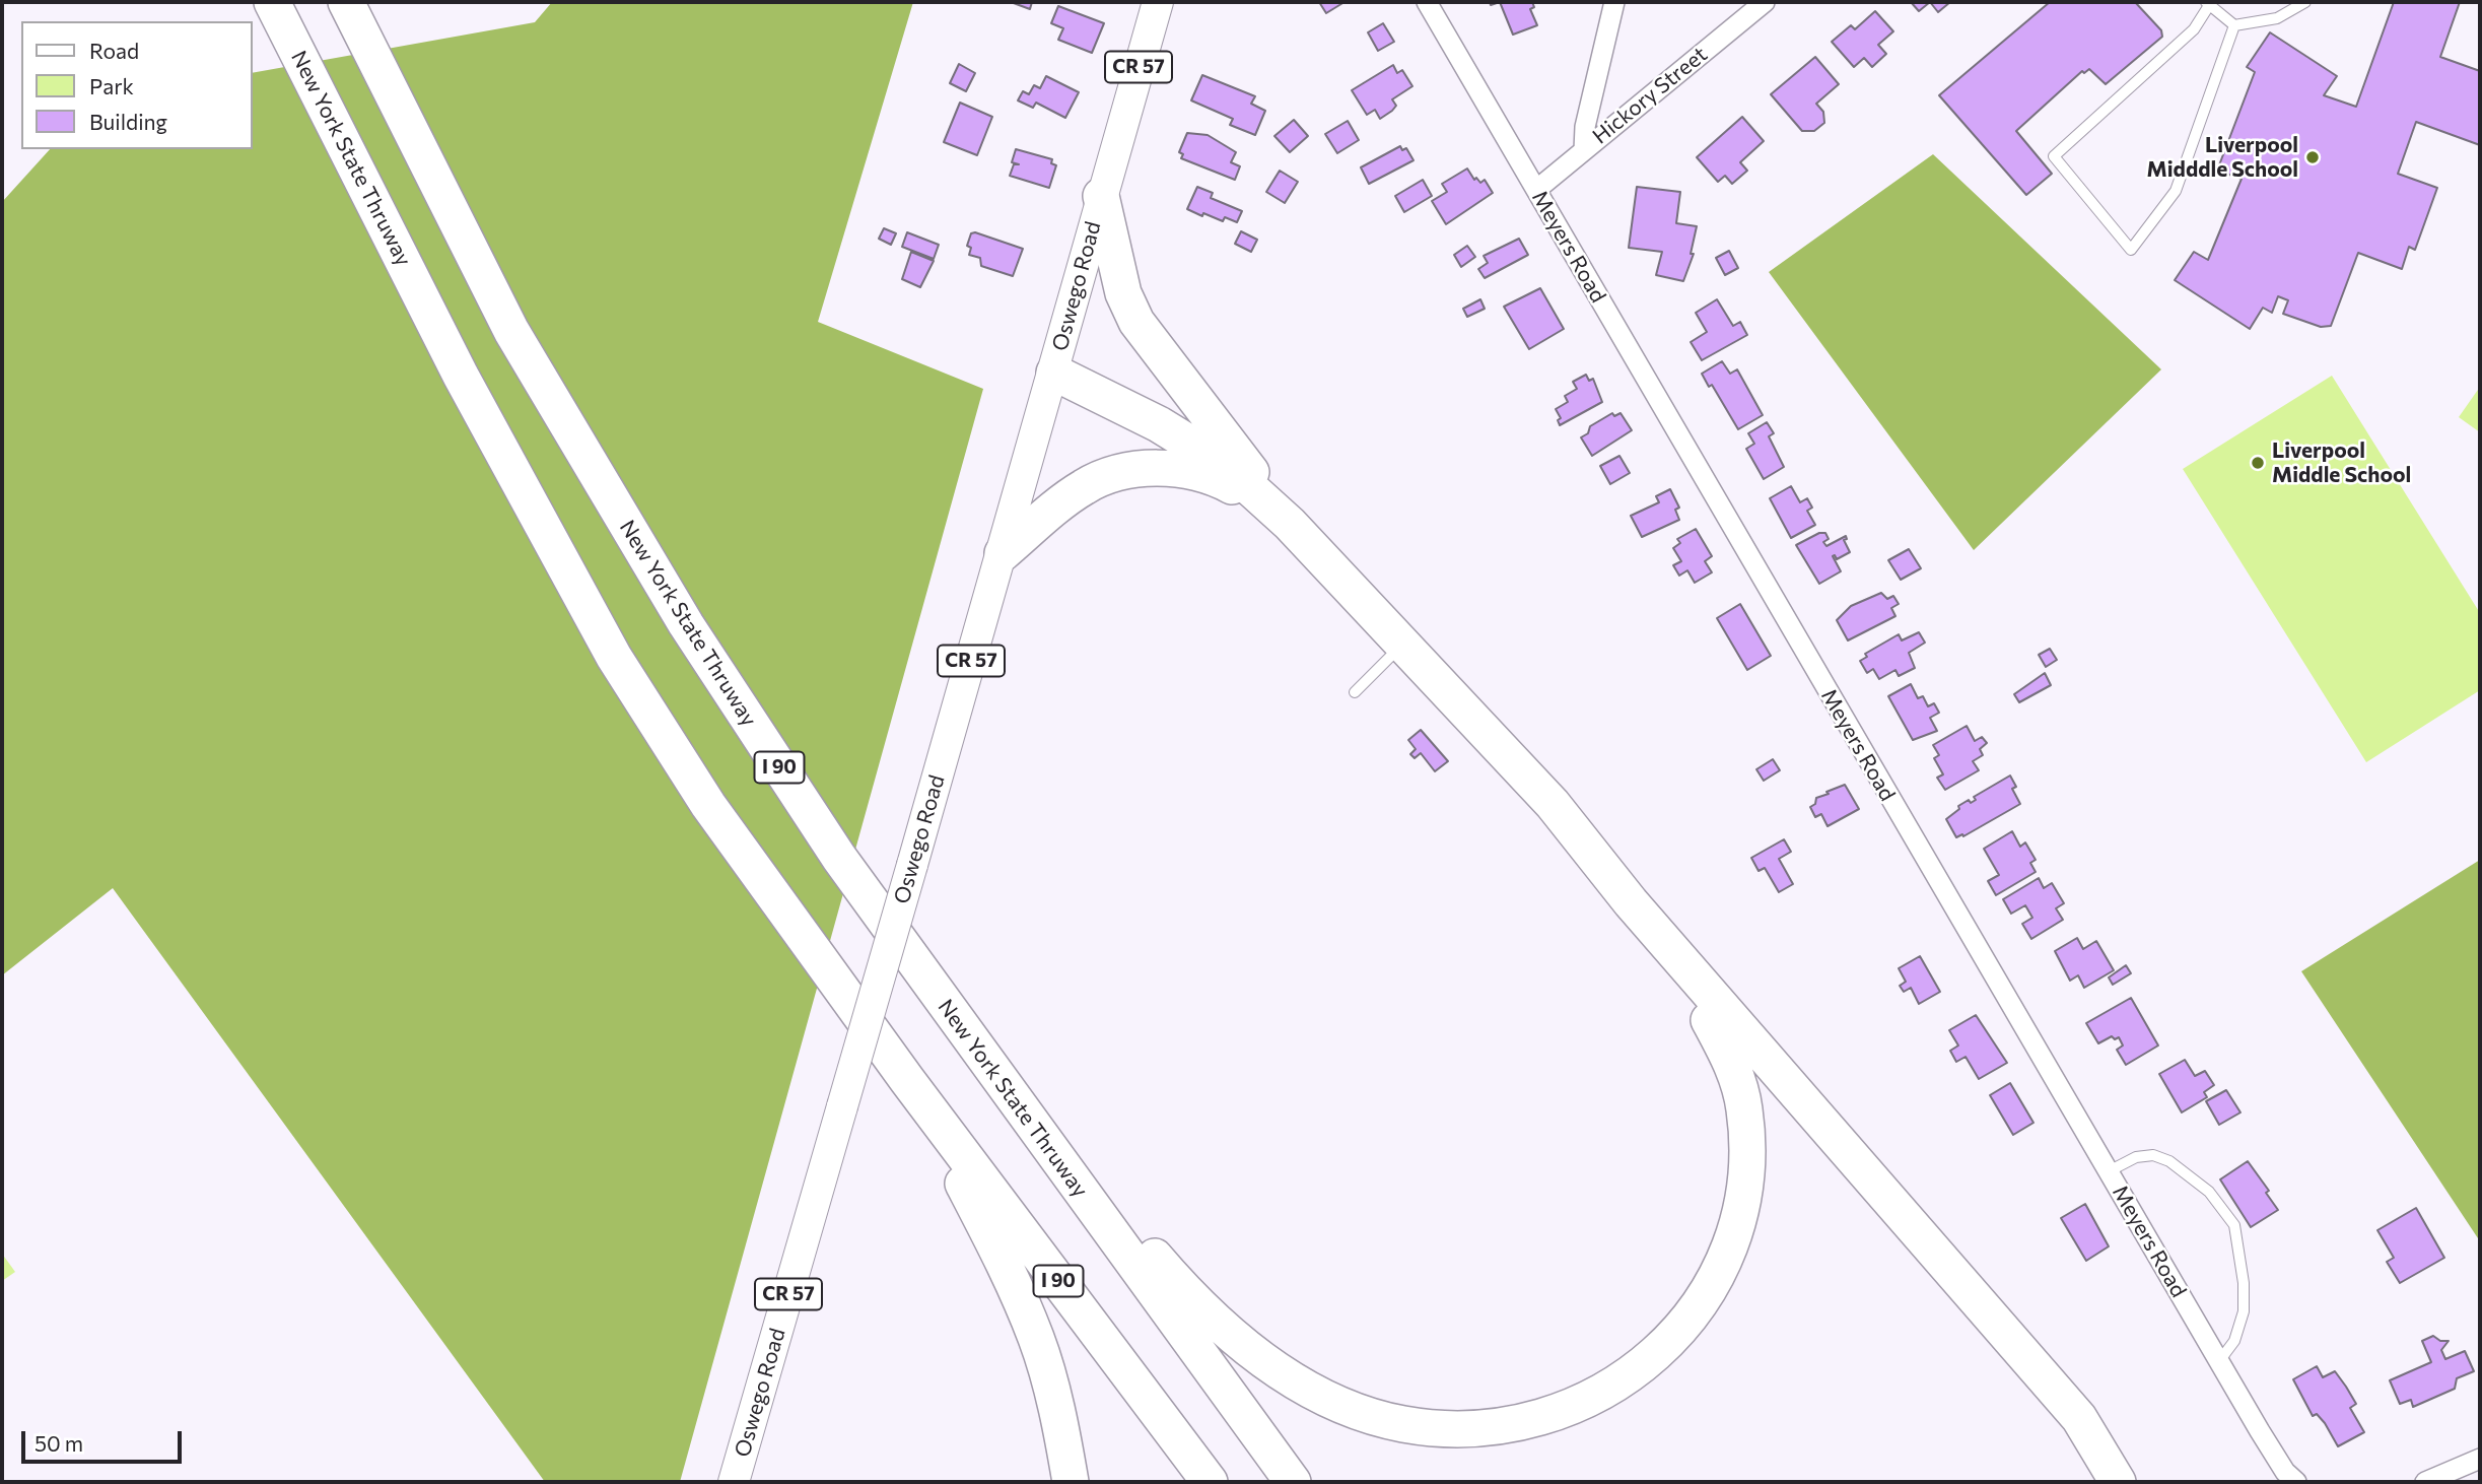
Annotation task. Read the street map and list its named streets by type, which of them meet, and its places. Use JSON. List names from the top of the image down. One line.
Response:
{"streets":{"highway":["New York State Thruway","I 90"],"main road":["CR 57","Oswego Road"],"street":["Hickory Street","Meyers Road"]},"crossings":[["CR 57","Oswego Road"],["Hickory Street","Meyers Road"]],"places":["Liverpool Midddle School","Liverpool Middle School"],"legend":["Road","Park","Building"],"scale_bar":"50 m"}
